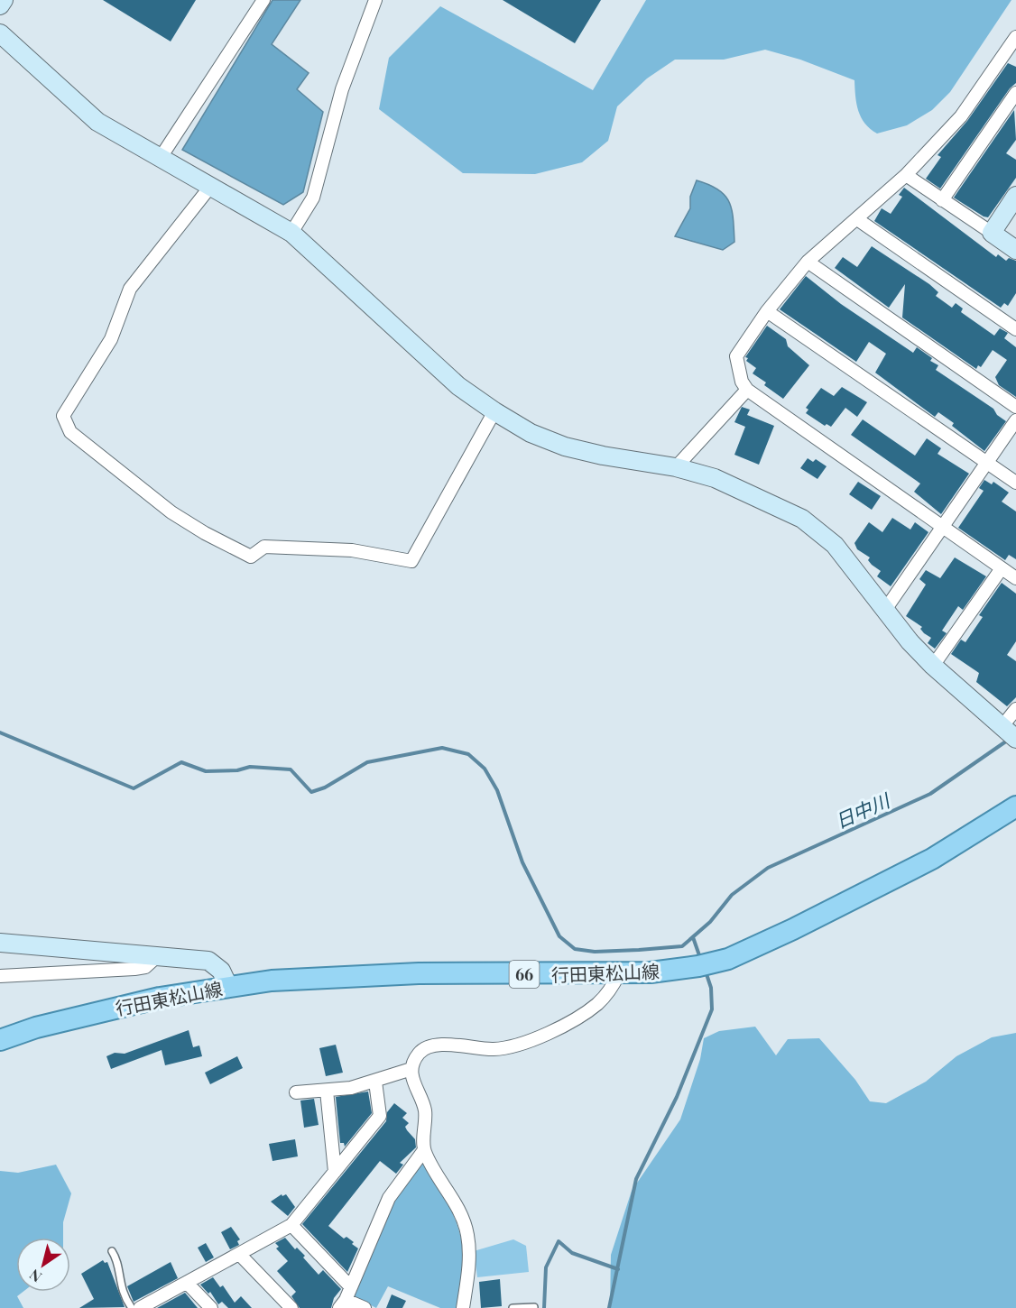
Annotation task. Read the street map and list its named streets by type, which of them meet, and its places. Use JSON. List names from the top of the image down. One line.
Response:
{"streets":{"main road":["行田東松山線","66"]},"water":["日中川"],"north":"bottom left"}
